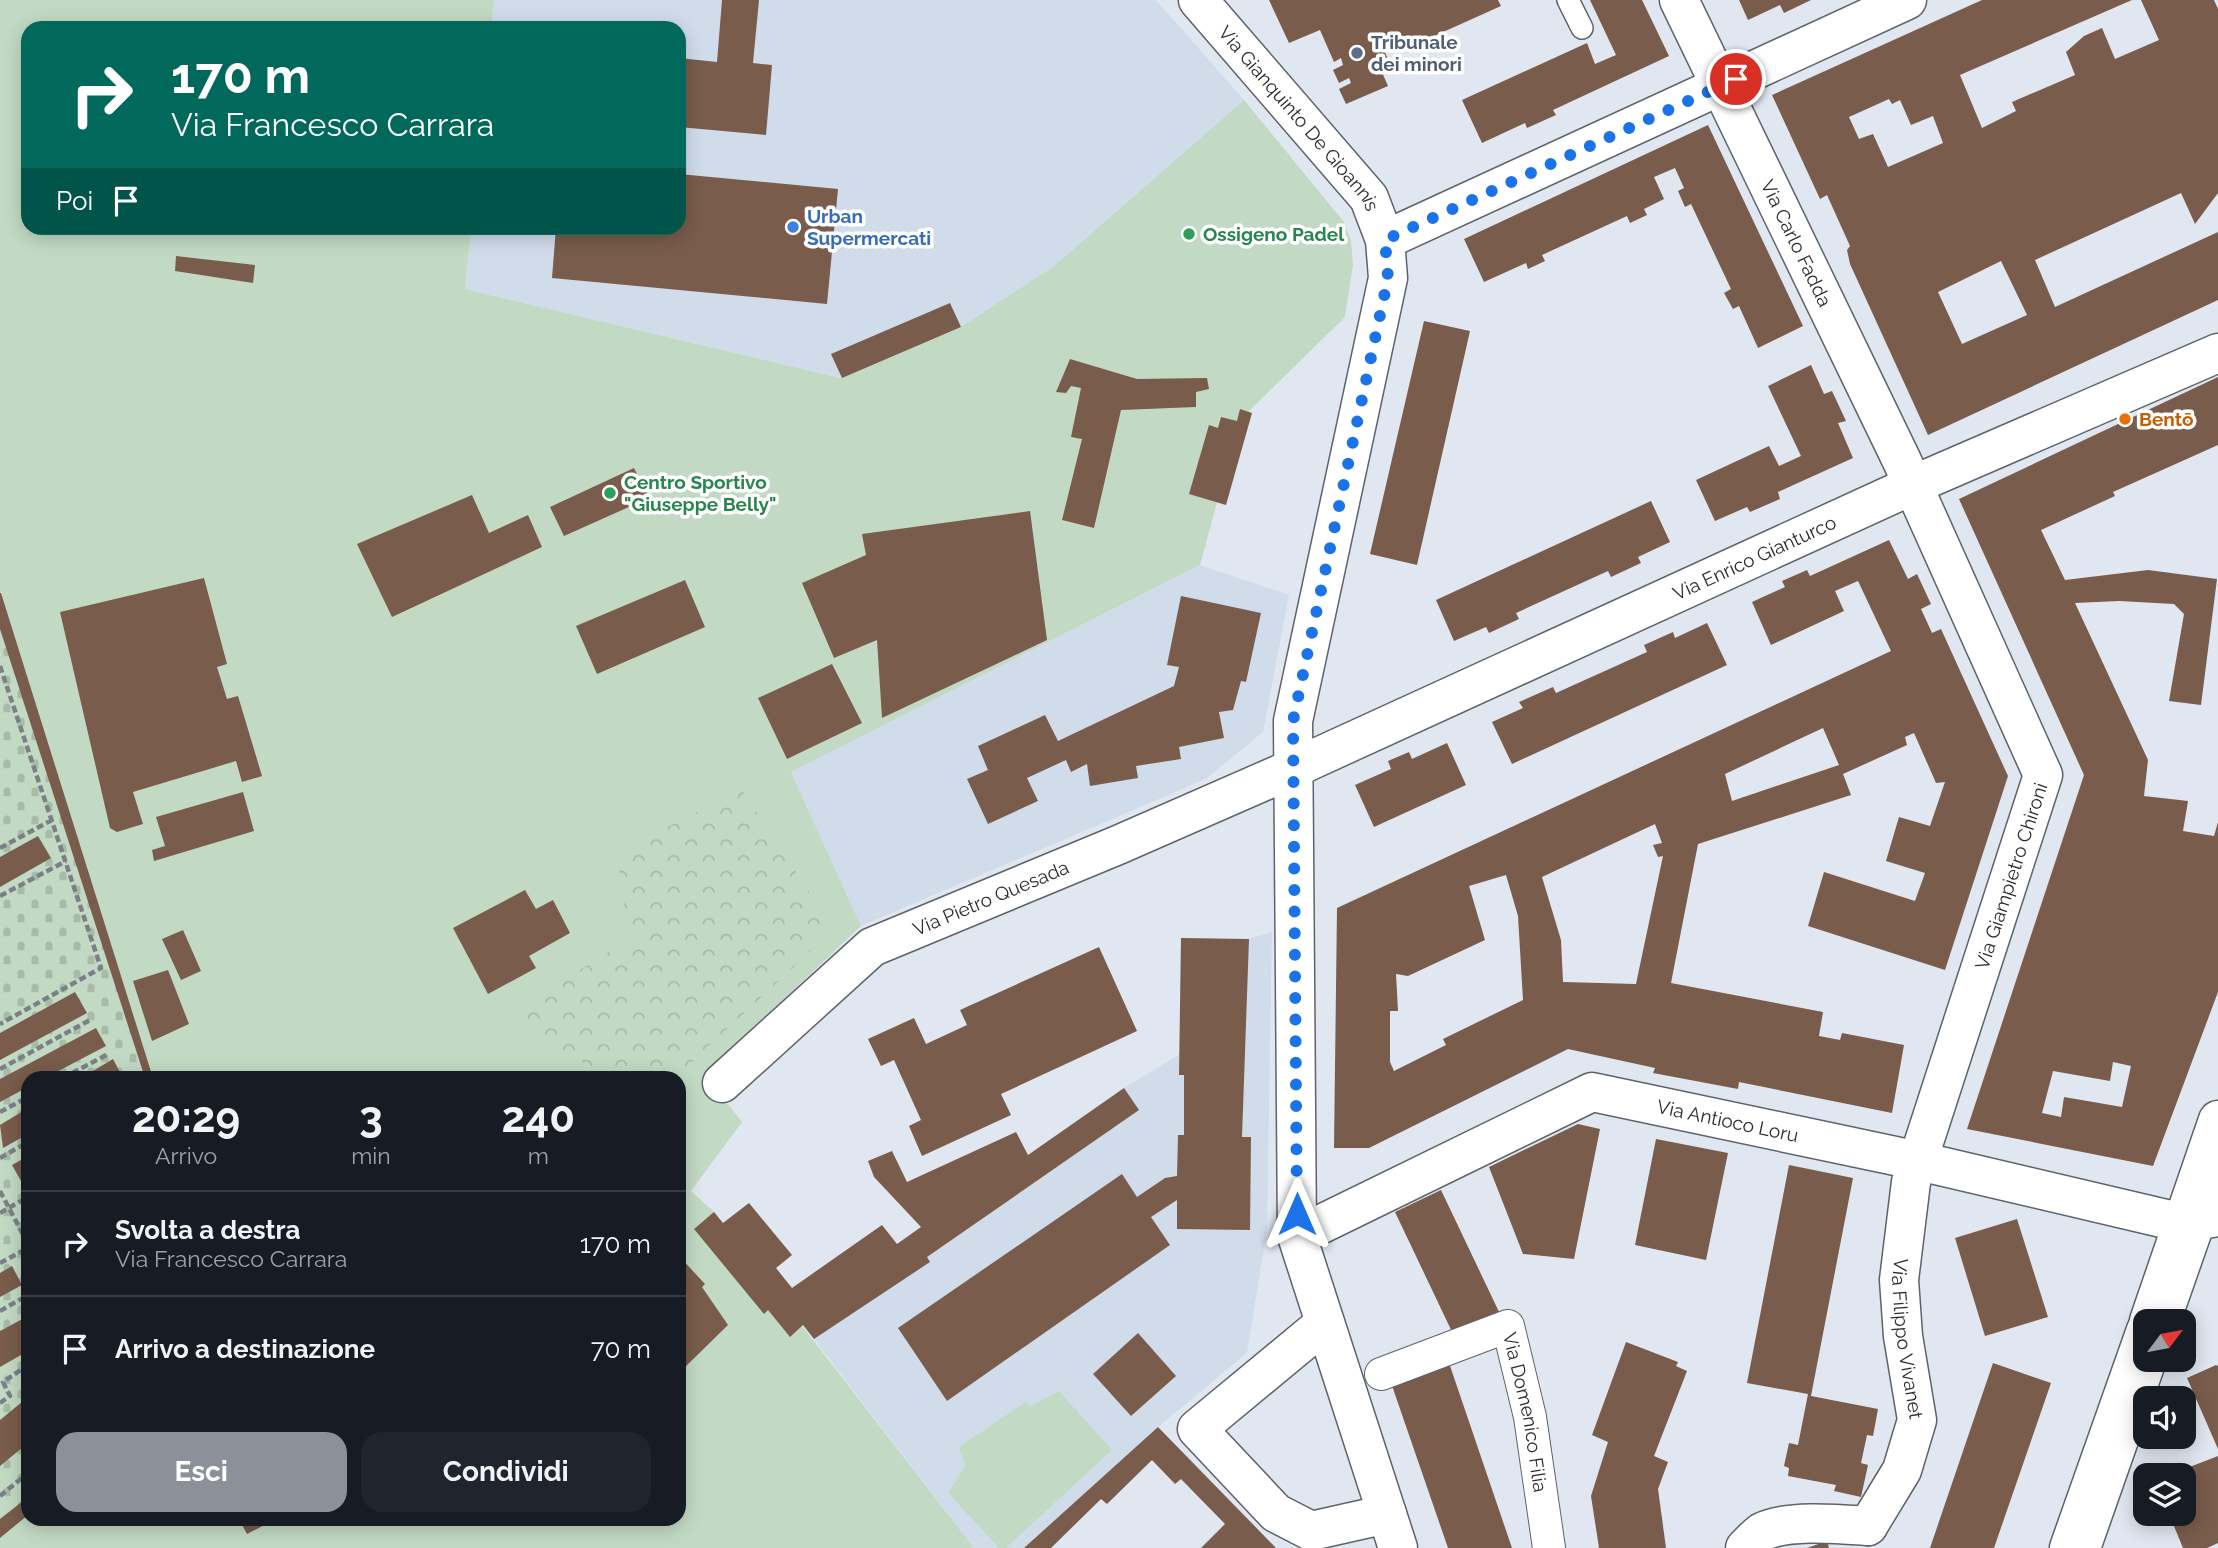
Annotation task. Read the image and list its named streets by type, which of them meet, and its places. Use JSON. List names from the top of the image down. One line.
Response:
{"streets":{"street":["Via Gianquinto De Gioannis","Via Carlo Fadda","Via Enrico Gianturco","Via Giampietro Chironi","Via Pietro Quesada","Via Antioco Loru","Via Filippo Vivanet","Via Domenico Filia"]},"crossings":[["Via Gianquinto De Gioannis","Via Enrico Gianturco"],["Via Gianquinto De Gioannis","Via Pietro Quesada"],["Via Gianquinto De Gioannis","Via Antioco Loru"],["Via Carlo Fadda","Via Enrico Gianturco"],["Via Carlo Fadda","Via Giampietro Chironi"],["Via Enrico Gianturco","Via Giampietro Chironi"],["Via Enrico Gianturco","Via Pietro Quesada"],["Via Giampietro Chironi","Via Antioco Loru"],["Via Giampietro Chironi","Via Filippo Vivanet"],["Via Antioco Loru","Via Filippo Vivanet"]],"places":["Tribunale dei minori","Urban Supermercati","Ossigeno Padel","Bentō","Centro Sportivo \"Giuseppe Belly\""],"north":"top right","page":{"turn":["170 m","Via Francesco Carrara"],"then":"Poi","eta":["20:29","Arrivo","3","min","240","m"],"list":[{"name":"Svolta a destra","note":"Via Francesco Carrara","value":"170 m"},{"name":"Arrivo a destinazione","value":"70 m"}],"buttons":["Esci","Condividi"]}}
